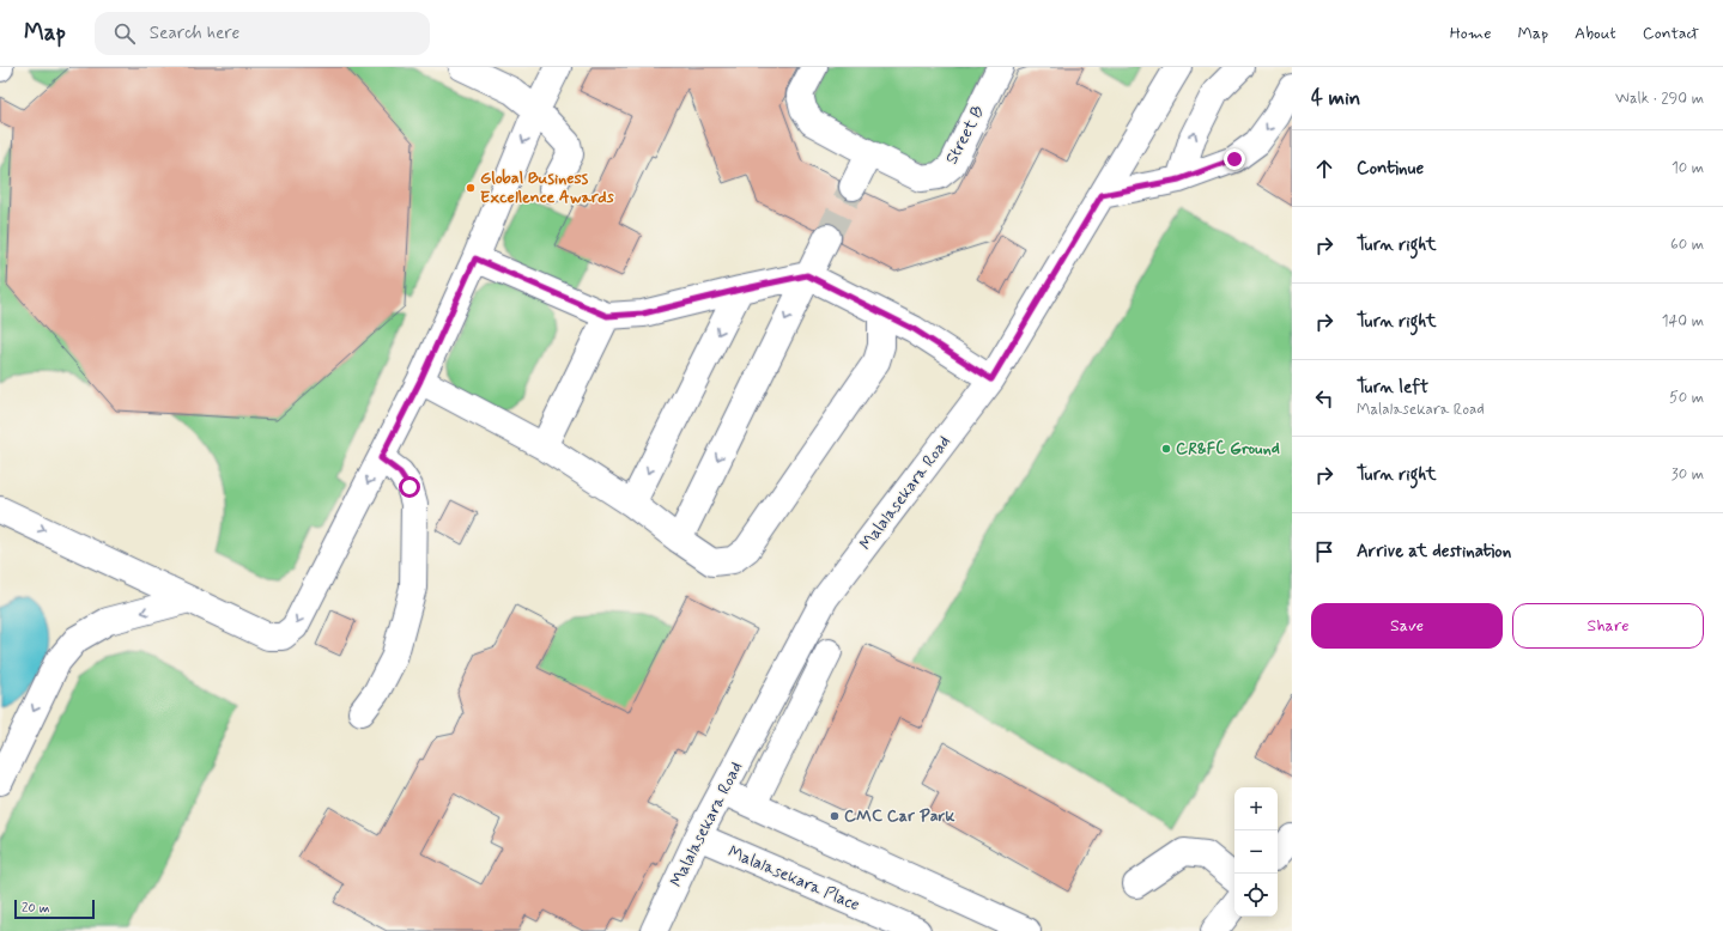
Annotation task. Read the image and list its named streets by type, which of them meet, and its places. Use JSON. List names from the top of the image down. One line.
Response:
{"streets":{"street":["Street B","Malalasekara Road","Malalasekara Place"]},"crossings":[["Malalasekara Road","Malalasekara Place"]],"places":["Global Business Excellence Awards","CR&FC Ground","CMC Car Park"],"scale_bar":"20 m","page":{"header":"Map","search":"Search here","nav":["Home","Map","About","Contact"],"heading":["4 min","Walk · 290 m"],"list":[["Continue","10 m"],["Turn right","60 m"],["Turn right","140 m"],["Turn left","Malalasekara Road","50 m"],["Turn right","30 m"],"Arrive at destination"],"buttons":["Save","Share"],"map_buttons":["+","−"],"scale":"20 m"}}
